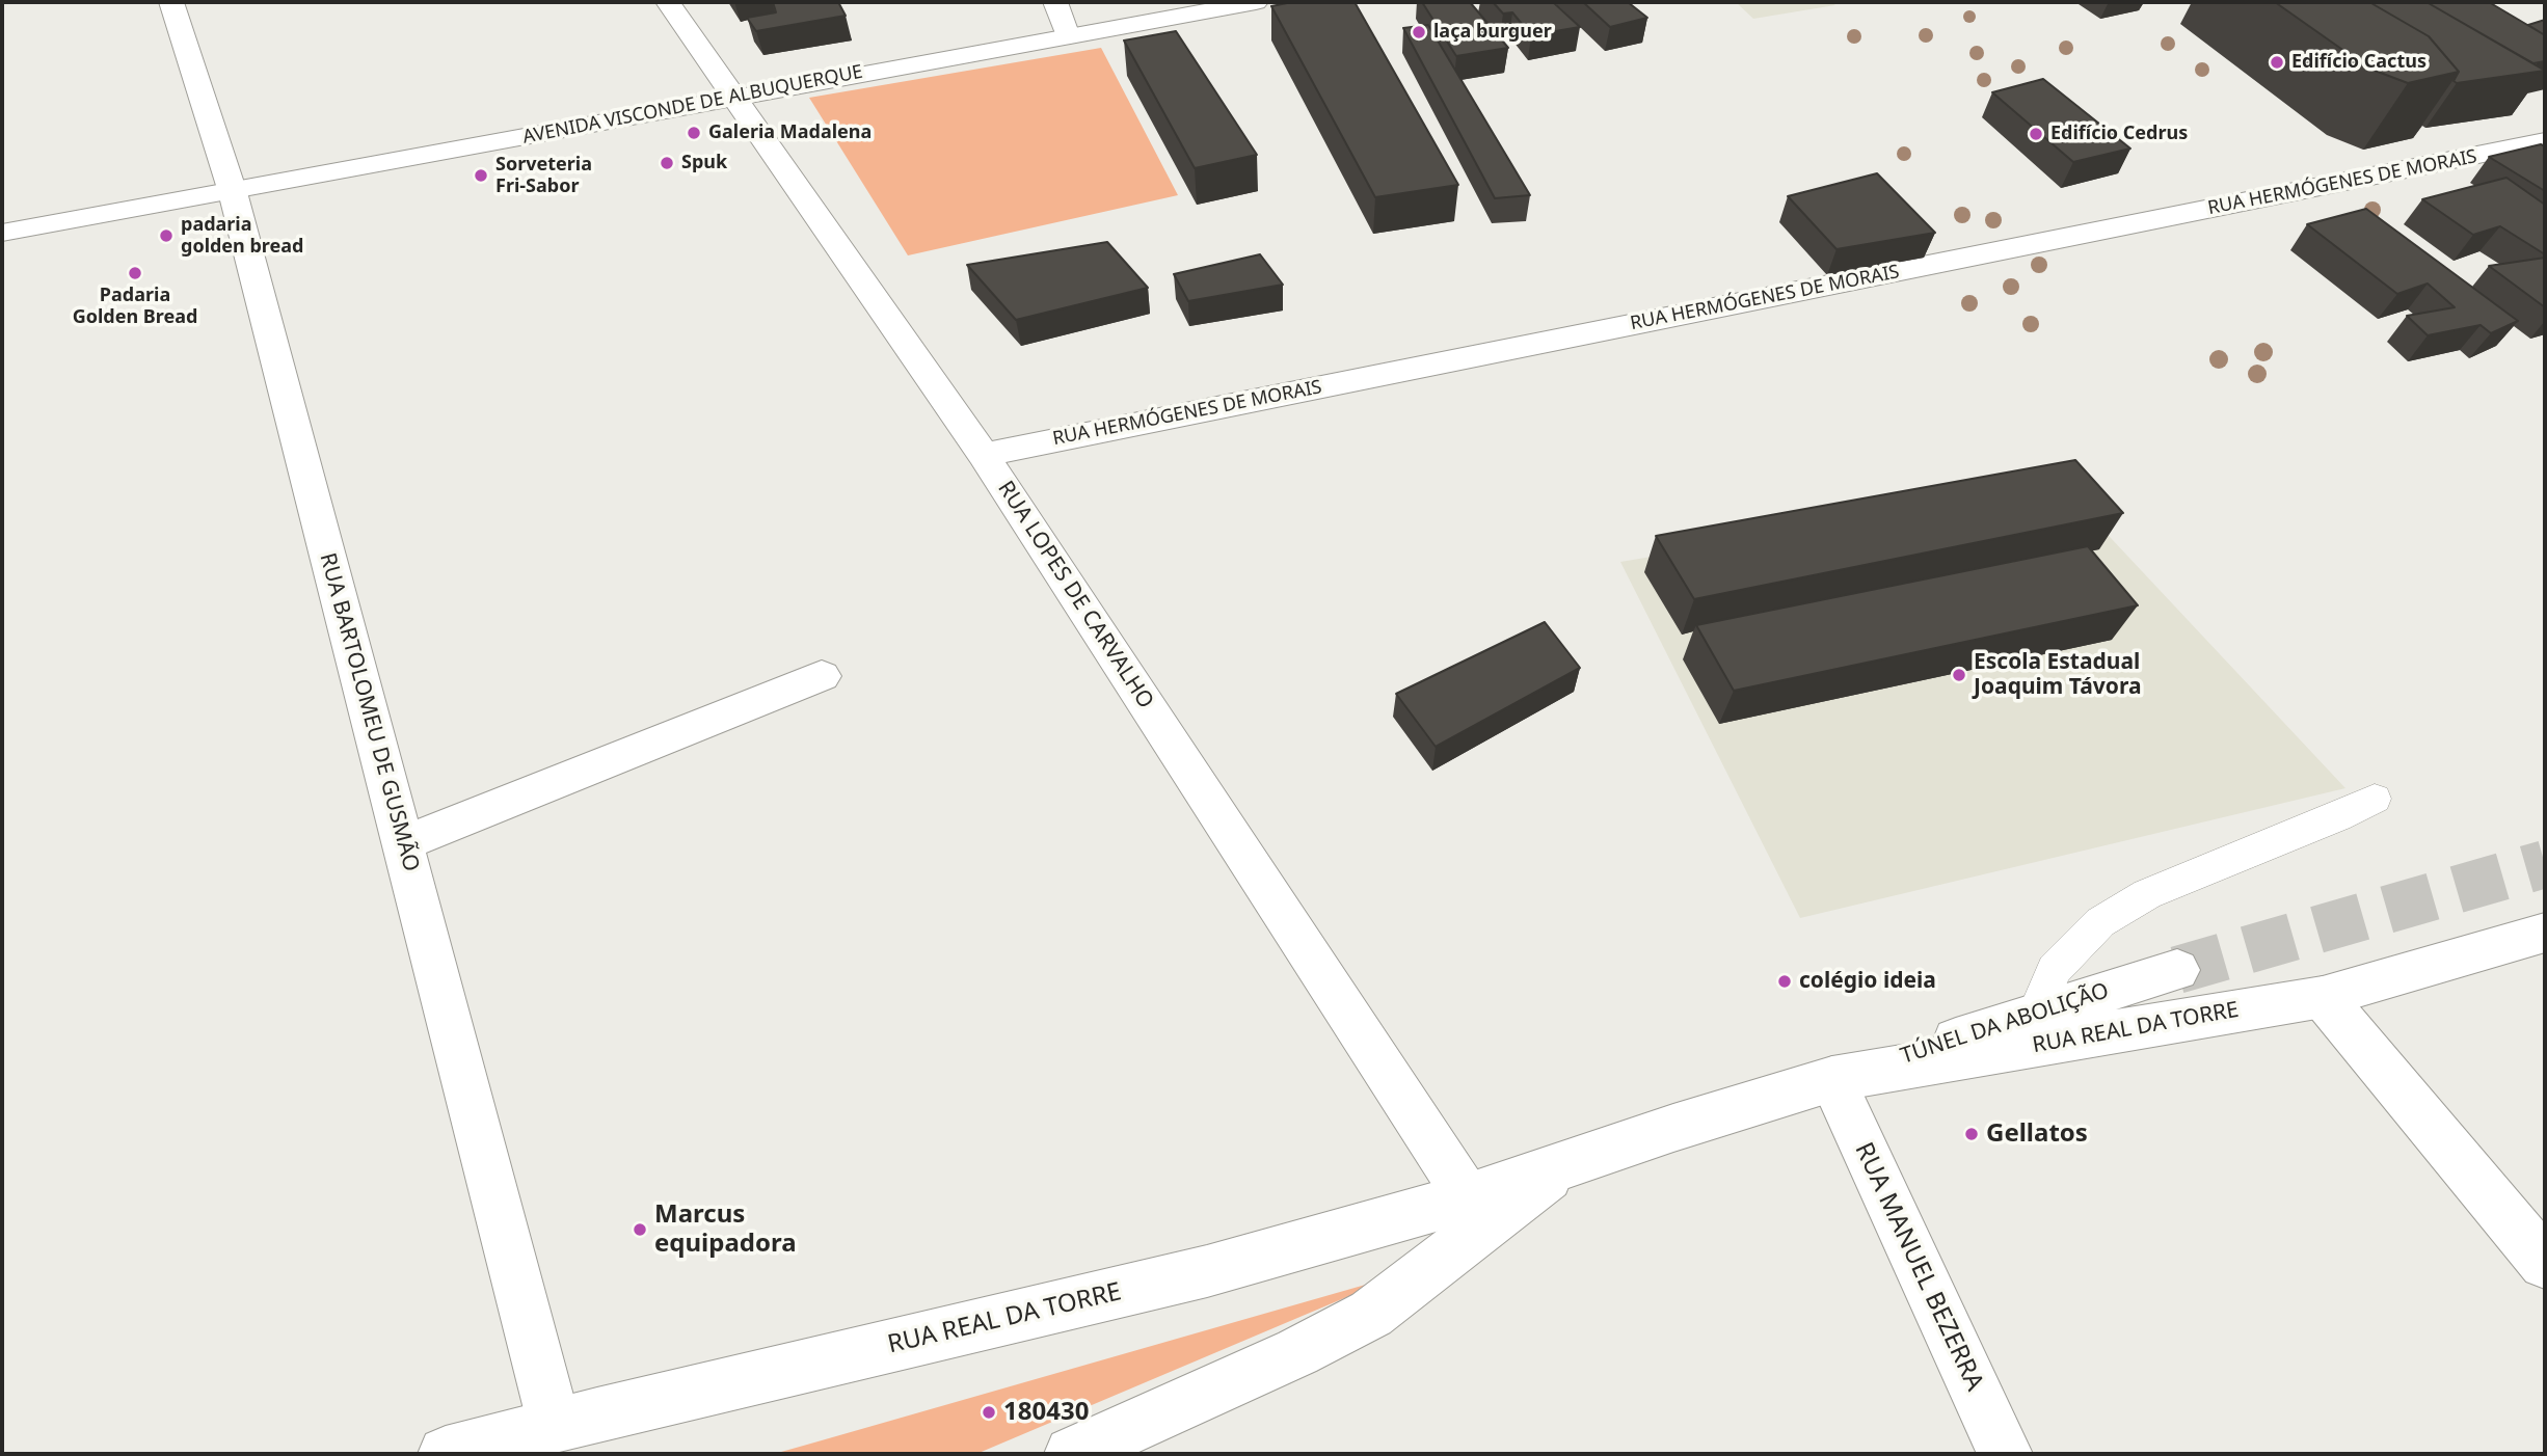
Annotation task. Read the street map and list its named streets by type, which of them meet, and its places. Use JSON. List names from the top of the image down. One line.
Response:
{"streets":{"street":["AVENIDA VISCONDE DE ALBUQUERQUE","RUA HERMÓGENES DE MORAIS","RUA LOPES DE CARVALHO","RUA BARTOLOMEU DE GUSMÃO","TÚNEL DA ABOLIÇÃO","RUA REAL DA TORRE","RUA MANUEL BEZERRA"]},"crossings":[["AVENIDA VISCONDE DE ALBUQUERQUE","RUA LOPES DE CARVALHO"],["AVENIDA VISCONDE DE ALBUQUERQUE","RUA BARTOLOMEU DE GUSMÃO"],["RUA HERMÓGENES DE MORAIS","RUA LOPES DE CARVALHO"],["RUA LOPES DE CARVALHO","RUA REAL DA TORRE"],["RUA BARTOLOMEU DE GUSMÃO","RUA REAL DA TORRE"],["TÚNEL DA ABOLIÇÃO","RUA REAL DA TORRE"],["TÚNEL DA ABOLIÇÃO","RUA MANUEL BEZERRA"],["RUA REAL DA TORRE","RUA MANUEL BEZERRA"]],"places":["laça burguer","Edifício Cactus","Galeria Madalena","Edifício Cedrus","Spuk","Sorveteria Fri-Sabor","padaria golden bread","Padaria Golden Bread","Escola Estadual Joaquim Távora","colégio ideia","Gellatos","Marcus equipadora","180430"]}
